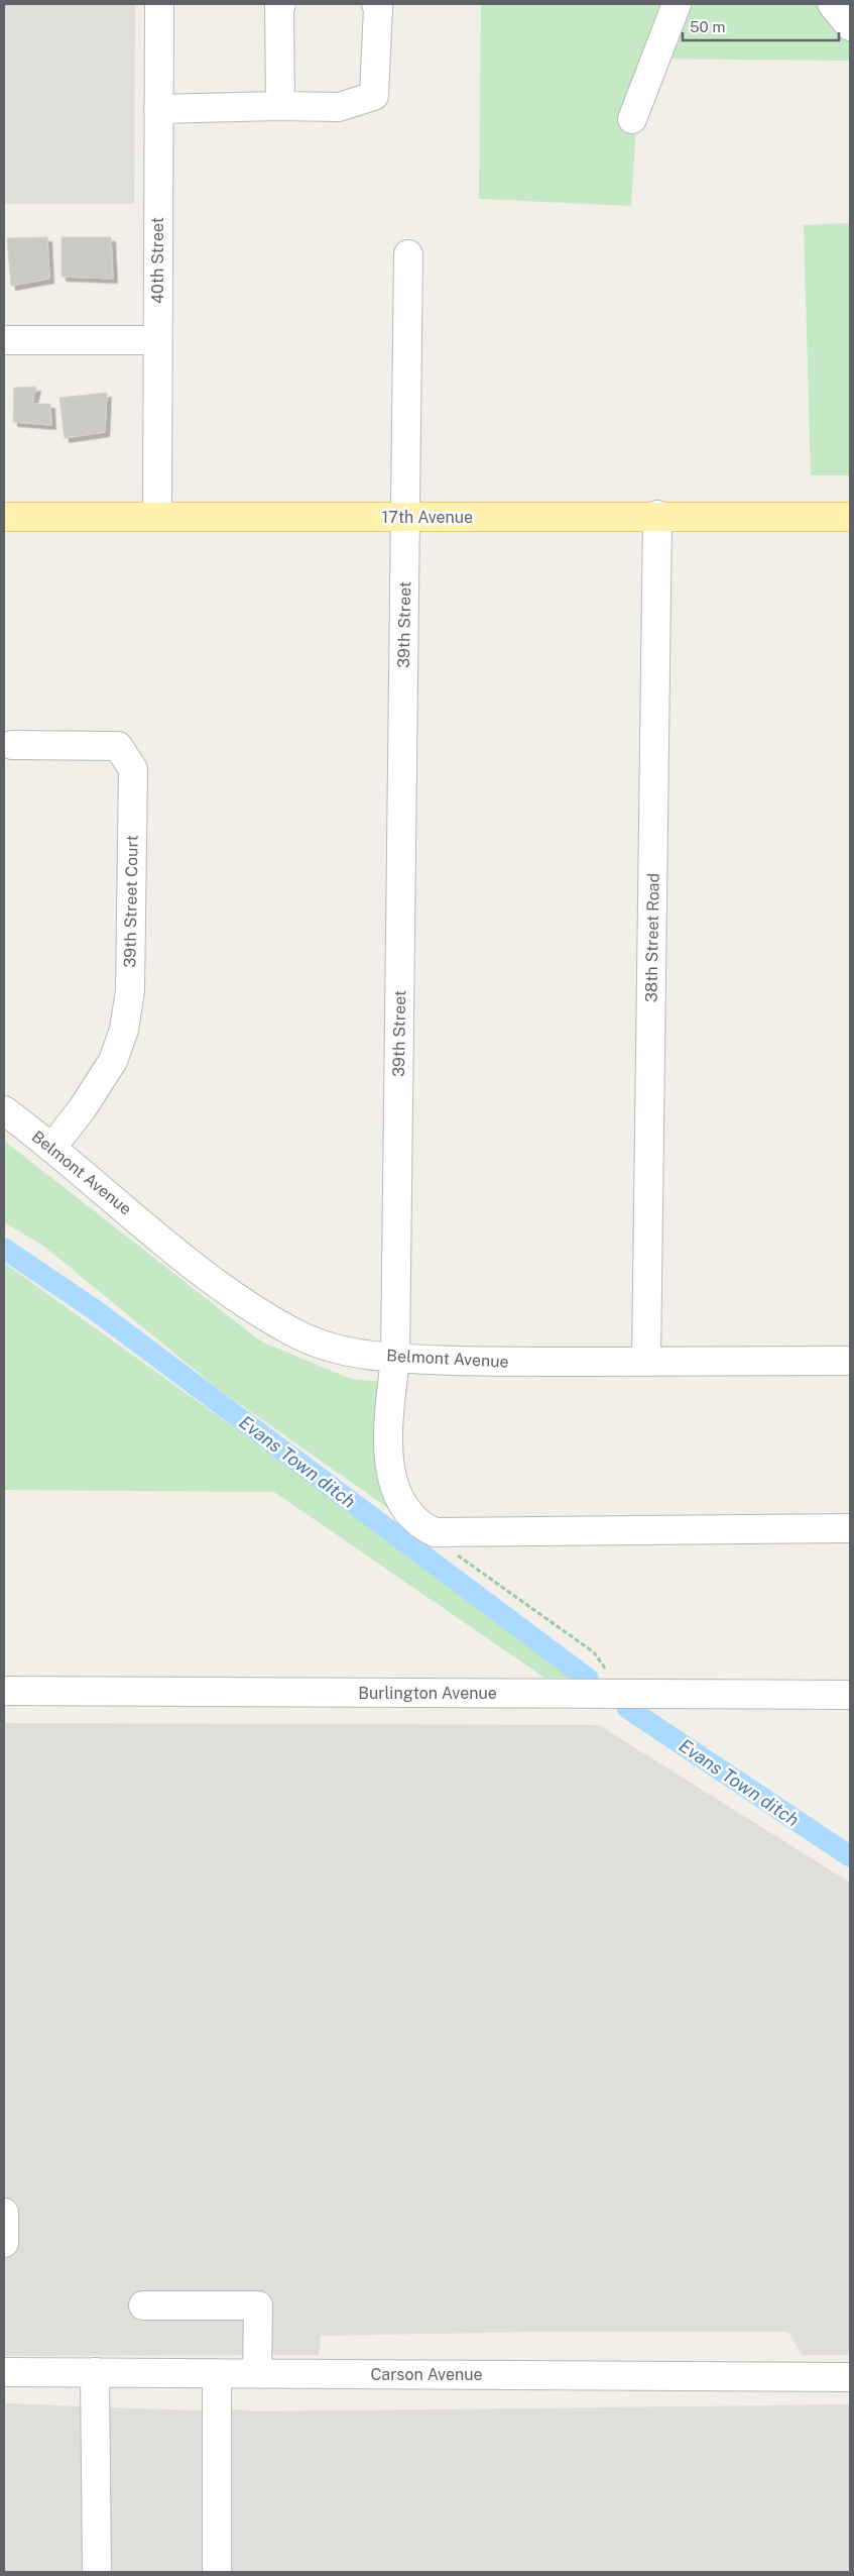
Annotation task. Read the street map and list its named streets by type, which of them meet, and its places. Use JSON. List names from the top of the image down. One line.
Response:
{"streets":{"main road":["17th Avenue"],"street":["40th Street","39th Street","39th Street Court","38th Street Road","Belmont Avenue","Burlington Avenue","Carson Avenue"]},"crossings":[["40th Street","17th Avenue"],["17th Avenue","39th Street"],["17th Avenue","38th Street Road"],["39th Street","Belmont Avenue"],["39th Street Court","Belmont Avenue"],["38th Street Road","Belmont Avenue"]],"water":["Evans Town ditch"],"scale_bar":"50 m"}
